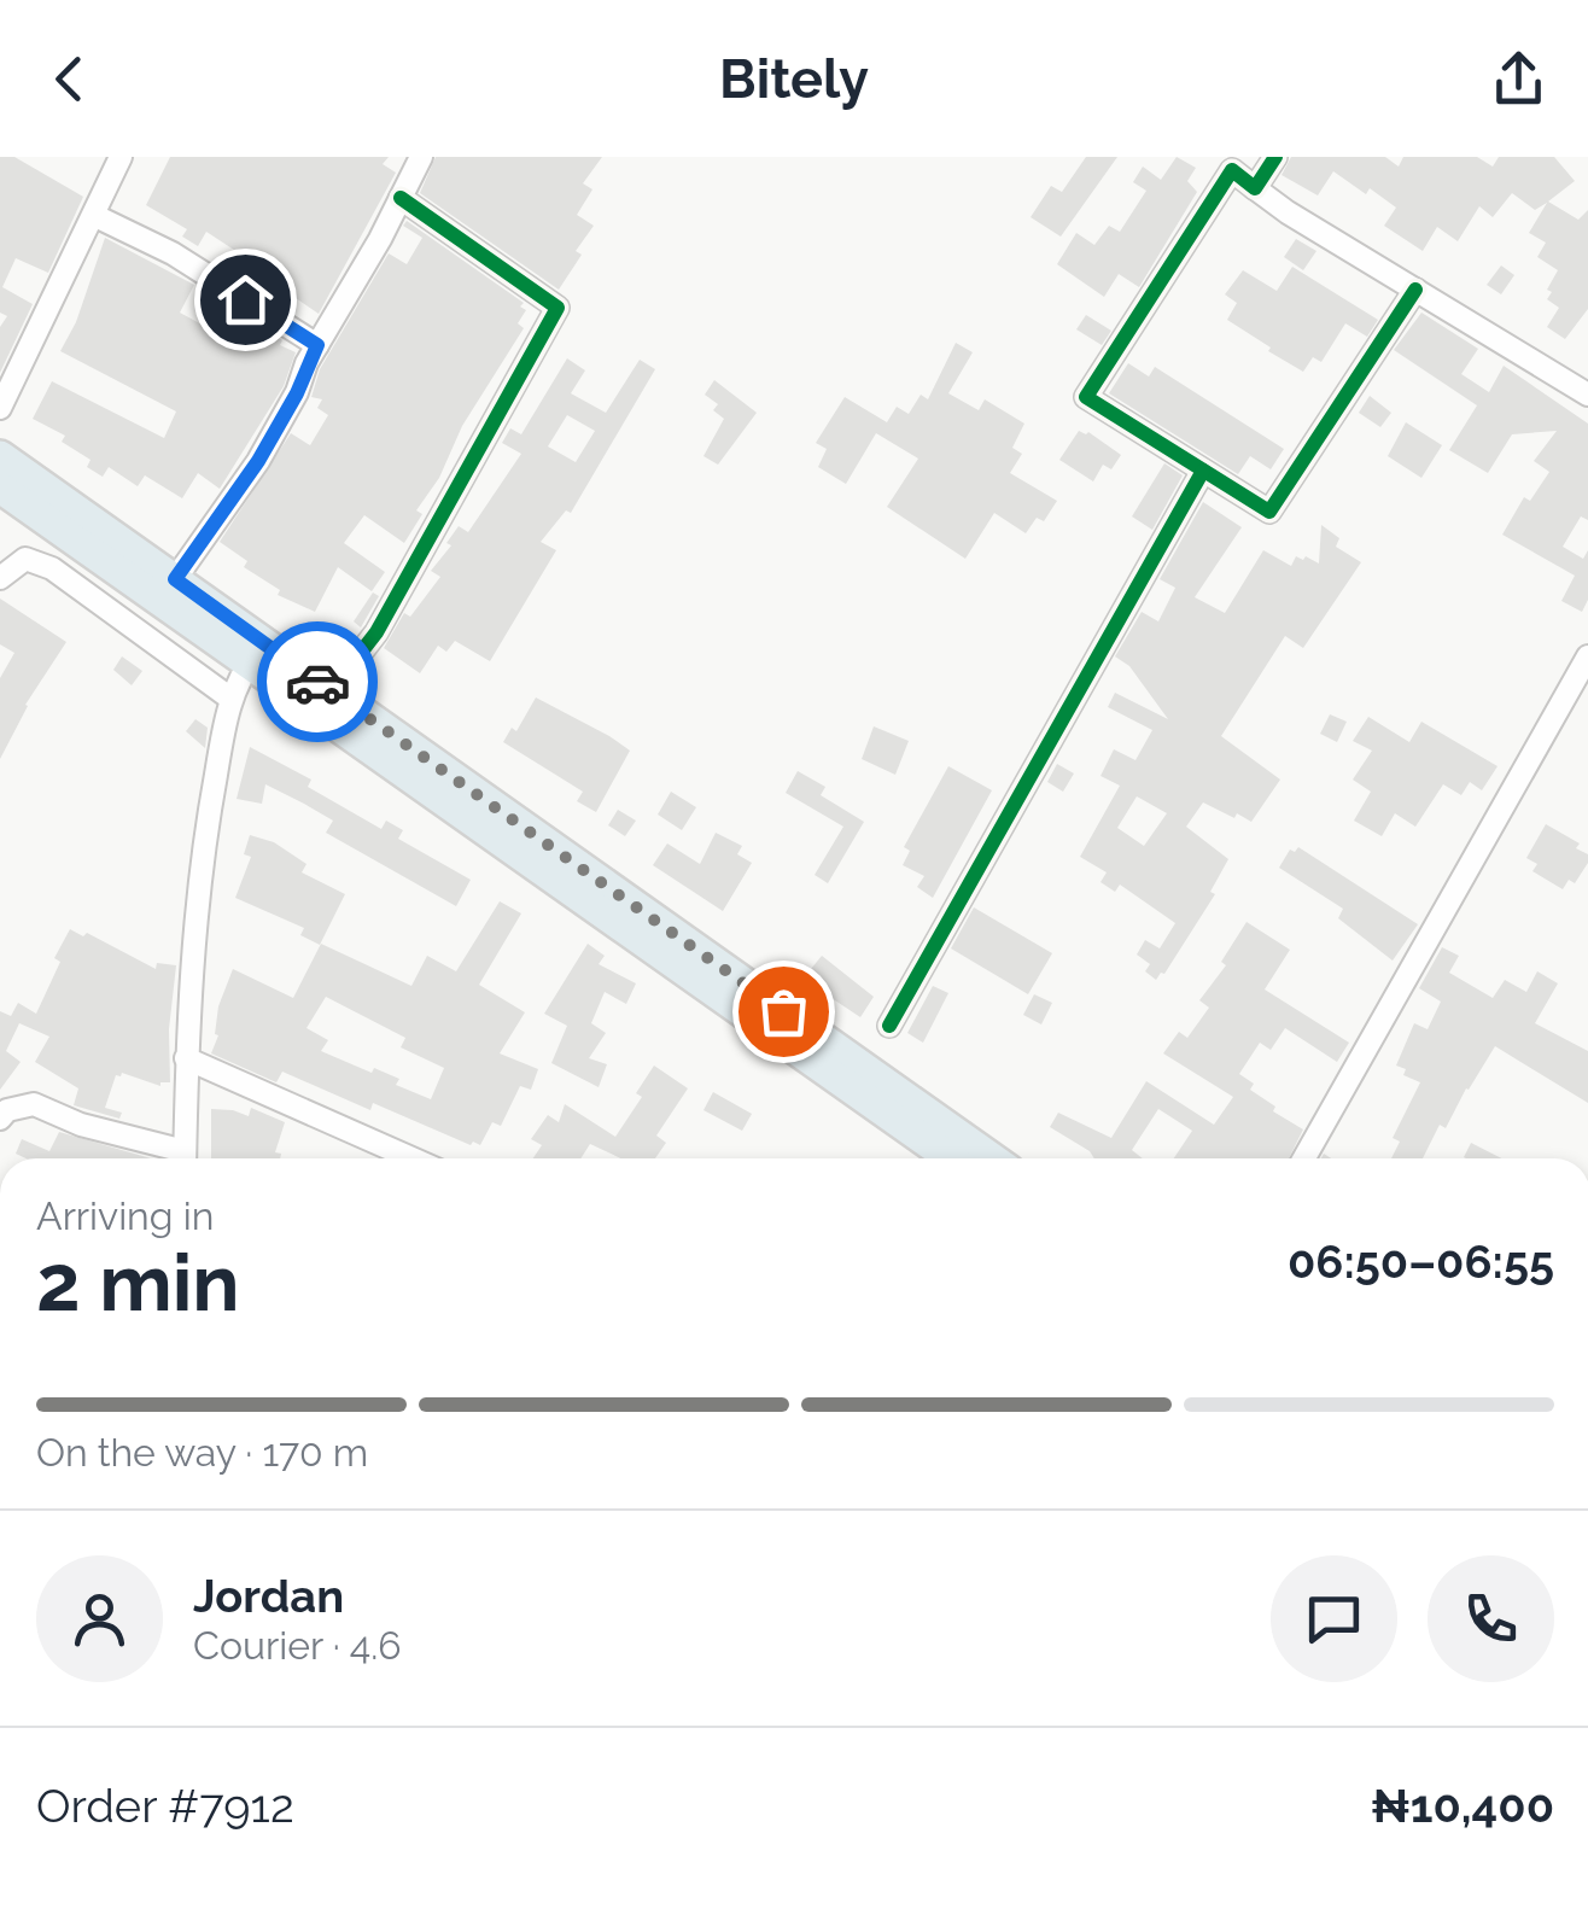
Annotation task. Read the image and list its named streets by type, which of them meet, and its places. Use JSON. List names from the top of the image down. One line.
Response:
{"page":{"header":"Bitely","heading":["2 min","Arriving in","06:50–06:55"],"panel":["Jordan","Courier · 4.6","Order #7912","₦10,400"],"bar":"On the way · 170 m"}}
